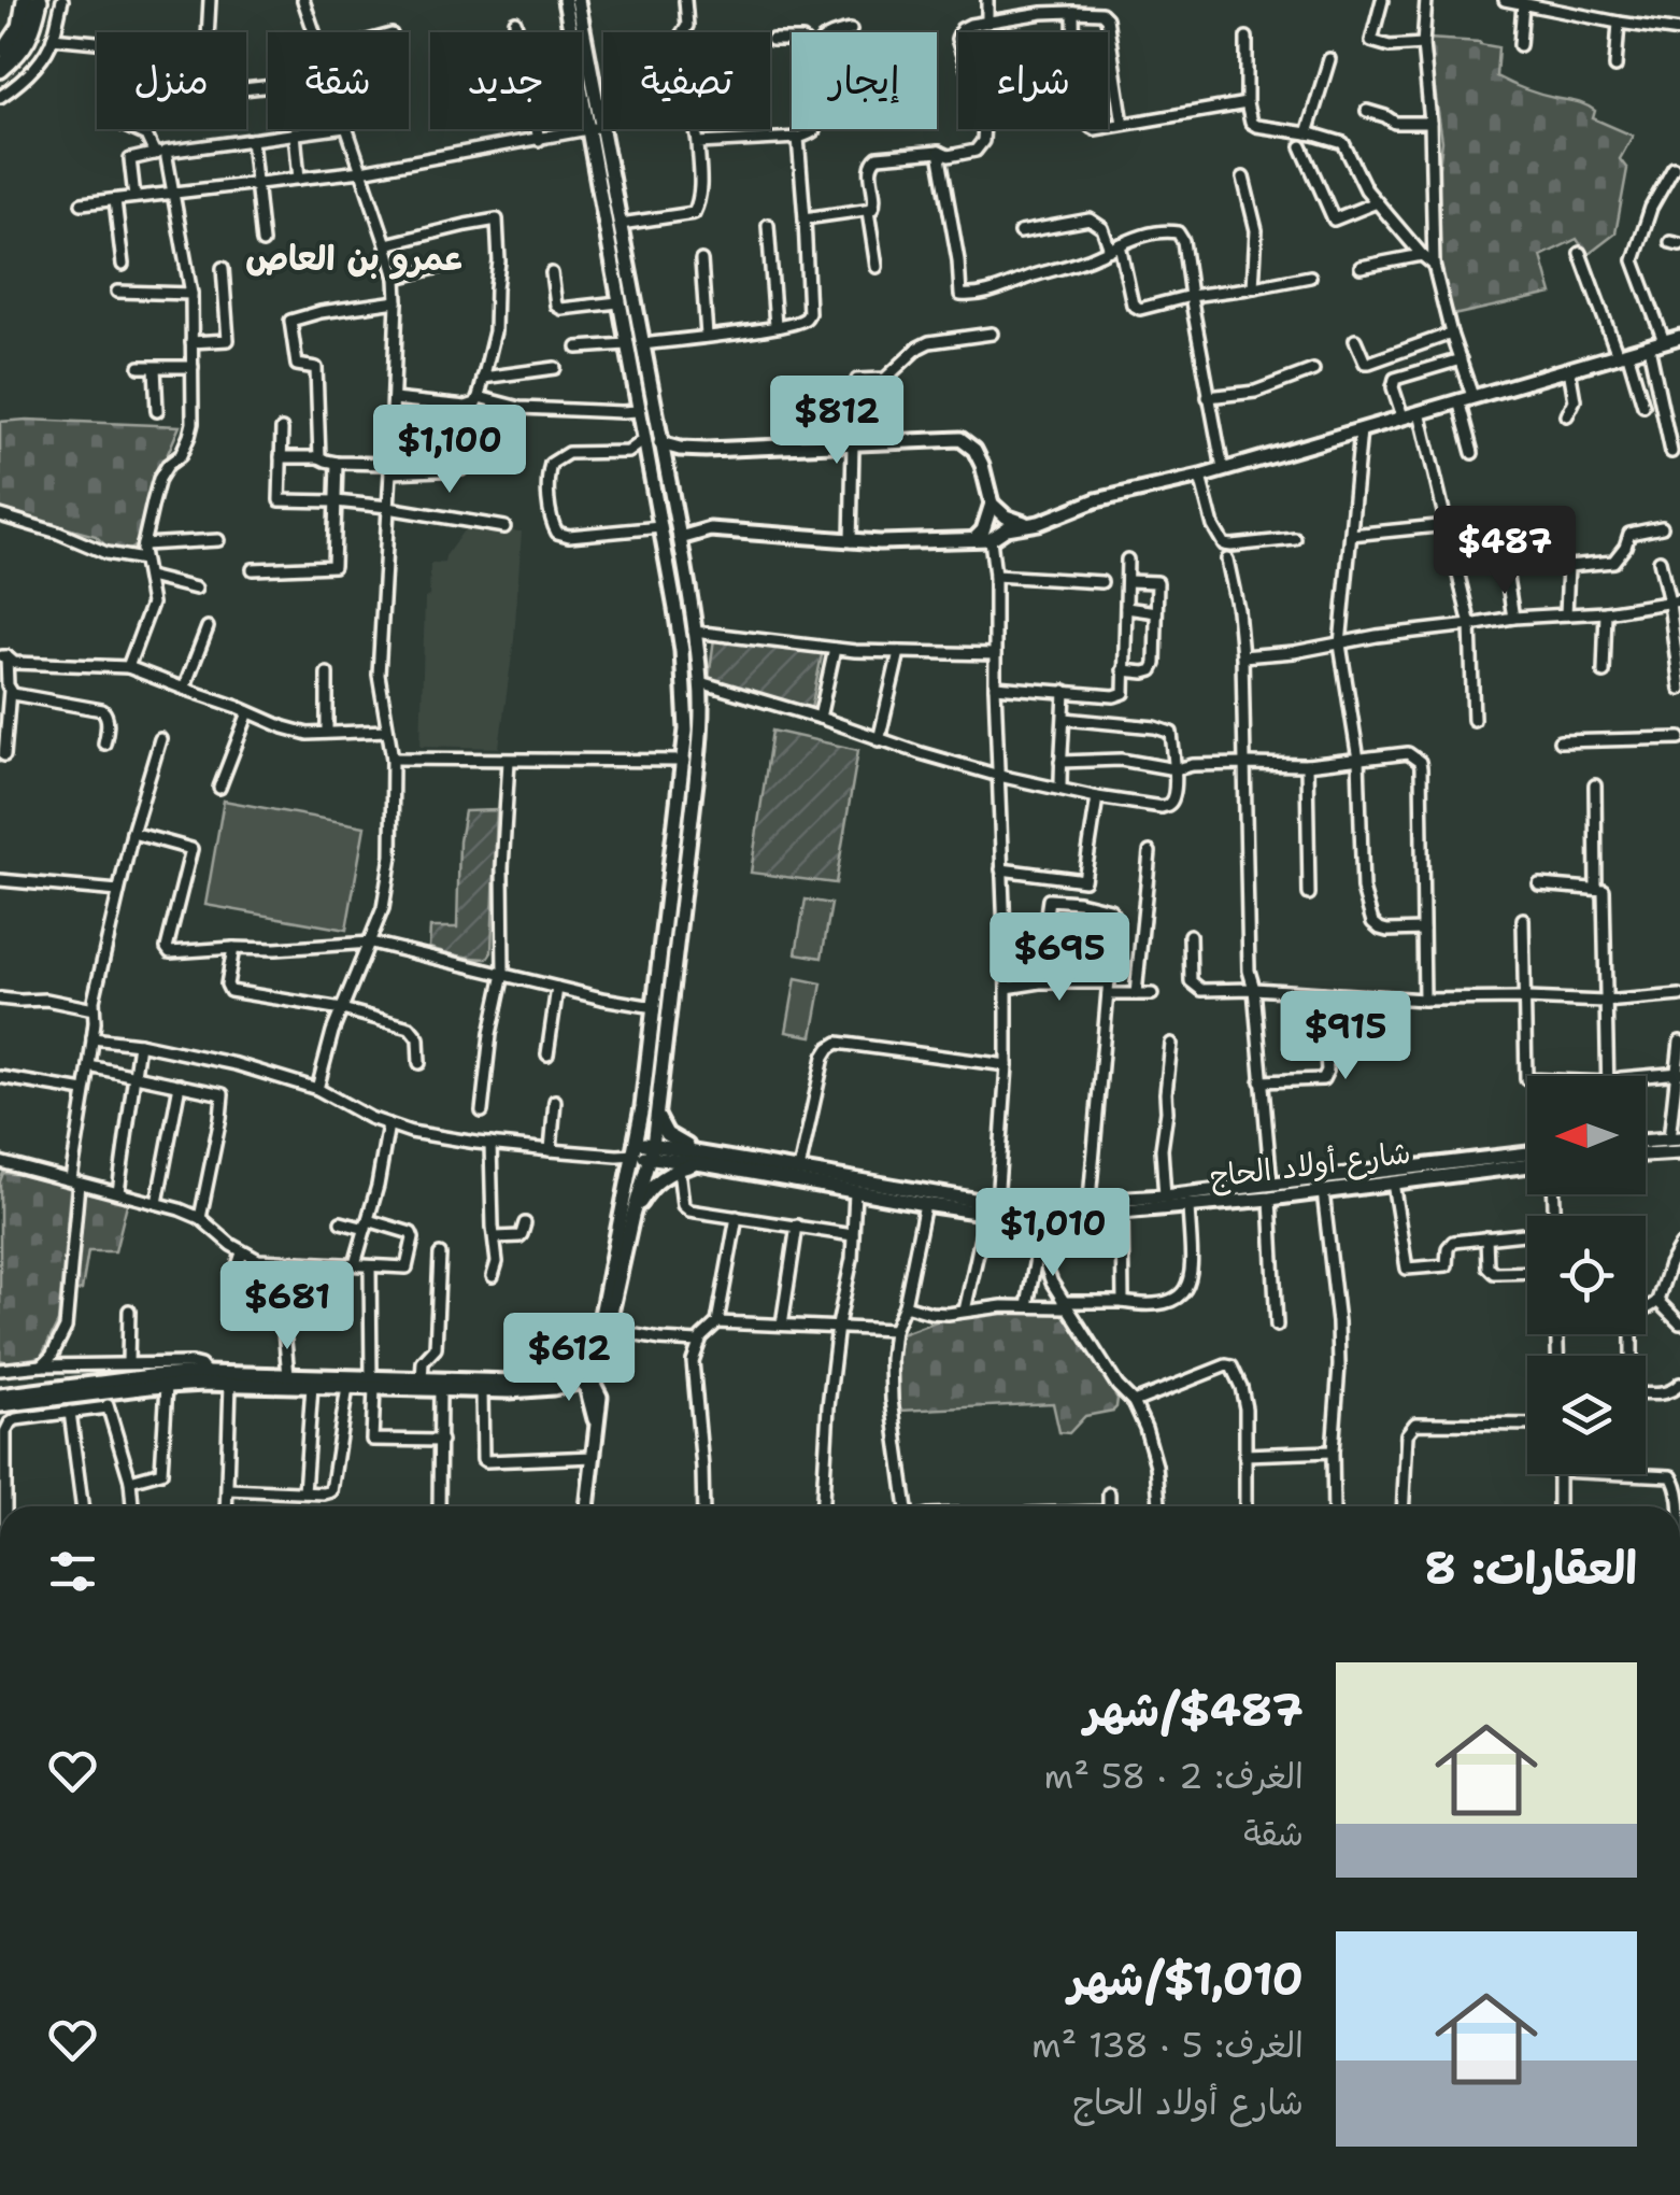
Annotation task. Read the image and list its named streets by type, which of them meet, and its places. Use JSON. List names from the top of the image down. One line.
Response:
{"streets":{"main road":["شارع أولاد الحاج"]},"districts":["عمرو بن العاص"],"north":"left","page":{"chip":["شراء","إيجار","تصفية","جديد","شقة","منزل"],"price":["$812","$1,100","$487","$695","$915","$1,010","$681","$612"],"heading":"العقارات: 8","list":[{"name":"$487/شهر","note":"الغرف: 2 · 58 m² · شقة"},{"name":"$1,010/شهر","note":"الغرف: 5 · 138 m² · شارع أولاد الحاج"}]}}
